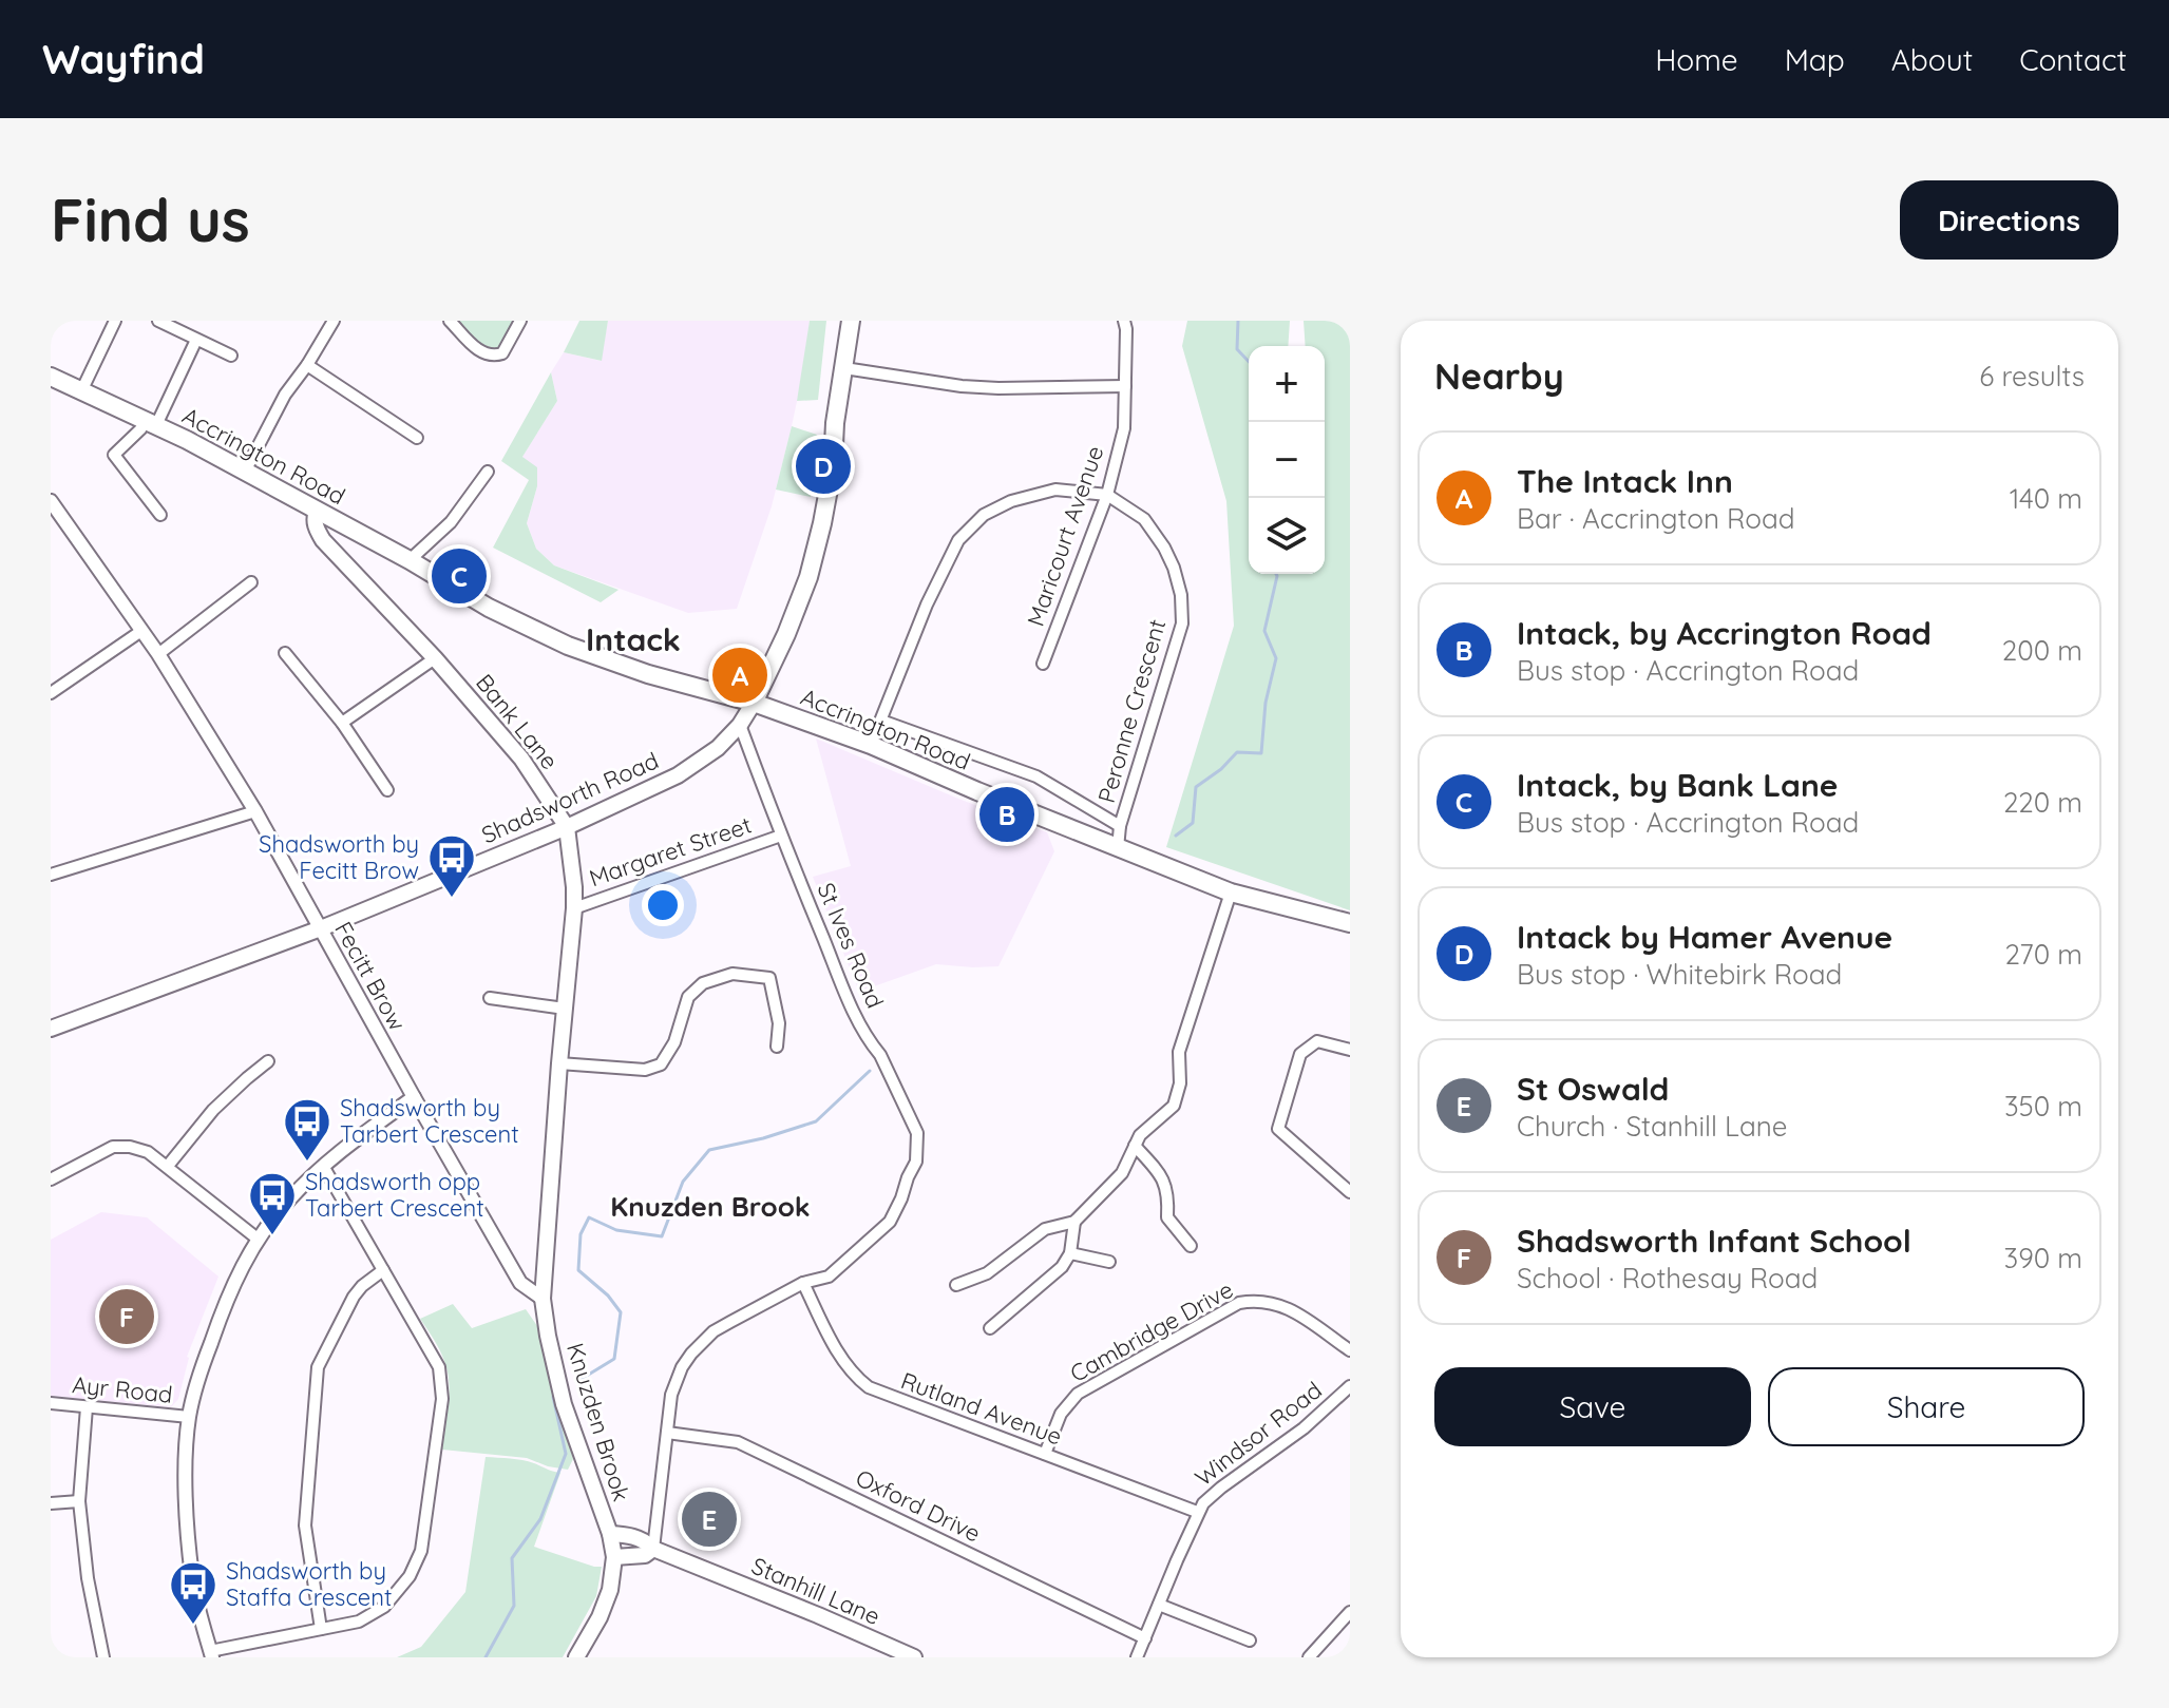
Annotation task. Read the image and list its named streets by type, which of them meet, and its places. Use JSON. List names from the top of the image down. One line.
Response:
{"streets":{"main road":["Accrington Road","Bank Lane","Shadsworth Road","Knuzden Brook","Stanhill Lane"],"street":["Maricourt Avenue","Peronne Crescent","Margaret Street","St Ives Road","Fecitt Brow","Cambridge Drive","Ayr Road","Rutland Avenue","Windsor Road","Oxford Drive"]},"crossings":[["Accrington Road","Peronne Crescent"],["Accrington Road","Bank Lane"],["Accrington Road","Shadsworth Road"],["Maricourt Avenue","Peronne Crescent"],["Bank Lane","Shadsworth Road"],["Bank Lane","Margaret Street"],["Bank Lane","Fecitt Brow"],["Bank Lane","Knuzden Brook"],["Shadsworth Road","St Ives Road"],["Shadsworth Road","Fecitt Brow"],["Margaret Street","St Ives Road"],["St Ives Road","Rutland Avenue"],["St Ives Road","Oxford Drive"],["St Ives Road","Stanhill Lane"],["Fecitt Brow","Knuzden Brook"],["Cambridge Drive","Rutland Avenue"],["Rutland Avenue","Windsor Road"],["Knuzden Brook","Stanhill Lane"],["Windsor Road","Oxford Drive"]],"districts":["Intack","Knuzden Brook"],"places":{"bus stop":["Shadsworth by Fecitt Brow","Shadsworth by Tarbert Crescent","Shadsworth opp Tarbert Crescent","Shadsworth by Staffa Crescent"]},"page":{"header":"Wayfind","nav":["Home","Map","About","Contact"],"buttons":["Directions",["Save","Share"]],"title":"Find us","heading":["Nearby","6 results"],"map_buttons":["+","−"],"list":[{"mark":"A","name":"The Intack Inn","note":"Bar · Accrington Road","value":"140 m"},{"mark":"B","name":"Intack, by Accrington Road","note":"Bus stop · Accrington Road","value":"200 m"},{"mark":"C","name":"Intack, by Bank Lane","note":"Bus stop · Accrington Road","value":"220 m"},{"mark":"D","name":"Intack by Hamer Avenue","note":"Bus stop · Whitebirk Road","value":"270 m"},{"mark":"E","name":"St Oswald","note":"Church · Stanhill Lane","value":"350 m"},{"mark":"F","name":"Shadsworth Infant School","note":"School · Rothesay Road","value":"390 m"}],"pins":["D","C","A","B","F","E"]}}
